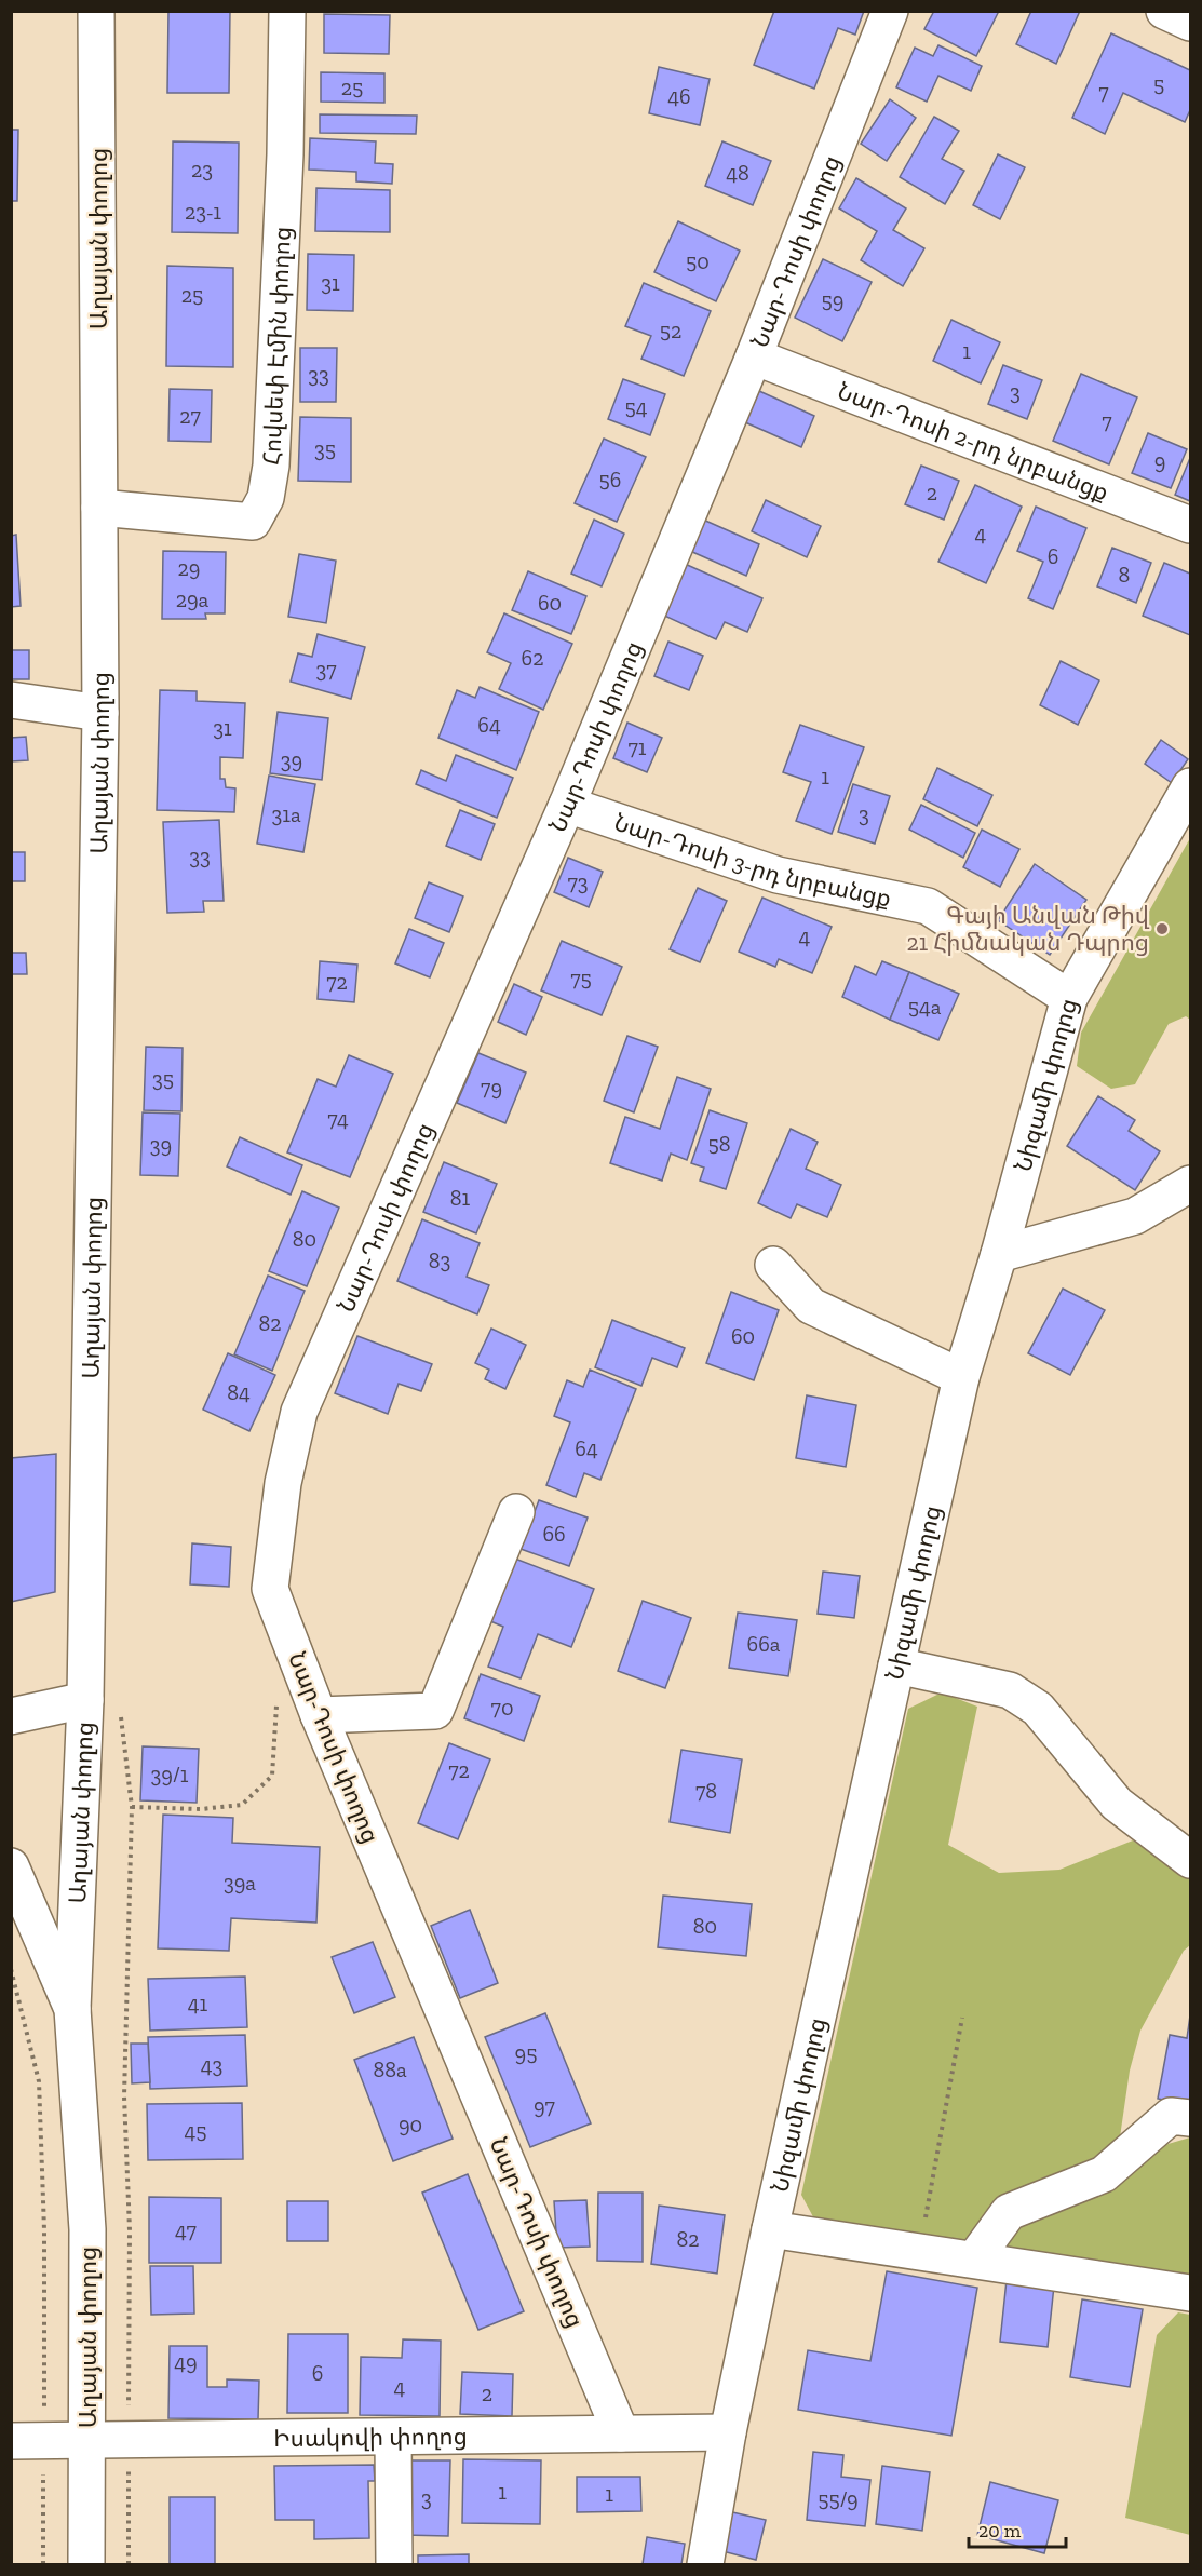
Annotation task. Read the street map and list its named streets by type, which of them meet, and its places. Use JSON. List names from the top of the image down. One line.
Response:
{"streets":{"street":["Աղայան փողոց","Նար-Դոսի փողոց","Հովսեփ Էմին փողոց","Նար-Դոսի 2-րդ նրբանցք","Նար-Դոսի 3-րդ նրբանցք","Նիզամի փողոց","Իսակովի փողոց"]},"crossings":[["Աղայան փողոց","Հովսեփ Էմին փողոց"],["Աղայան փողոց","Իսակովի փողոց"],["Նար-Դոսի փողոց","Նար-Դոսի 2-րդ նրբանցք"],["Նար-Դոսի փողոց","Նար-Դոսի 3-րդ նրբանցք"],["Նար-Դոսի փողոց","Իսակովի փողոց"],["Նար-Դոսի 3-րդ նրբանցք","Նիզամի փողոց"],["Նիզամի փողոց","Իսակովի փողոց"]],"places":["Գայի Անվան Թիվ 21 Հիմնական Դպրոց"],"house_numbers":["5","25","7","46","23","48","23-1","50","31","25","59","52","1","33","3","54","27","7","35","9","56","2","4","6","29","8","29a","60","62","37","64","31","71","39","1","31a","3","33","73","4","75","72","54a","35","79","74","58","39","81","80","83","82","60","84","64","66","66a","70","72","39/1","78","39a","80","41","95","43","88a","97","90","45","47","82","49","6","4","2","1","1","3","55/9"],"scale_bar":"20 m"}
